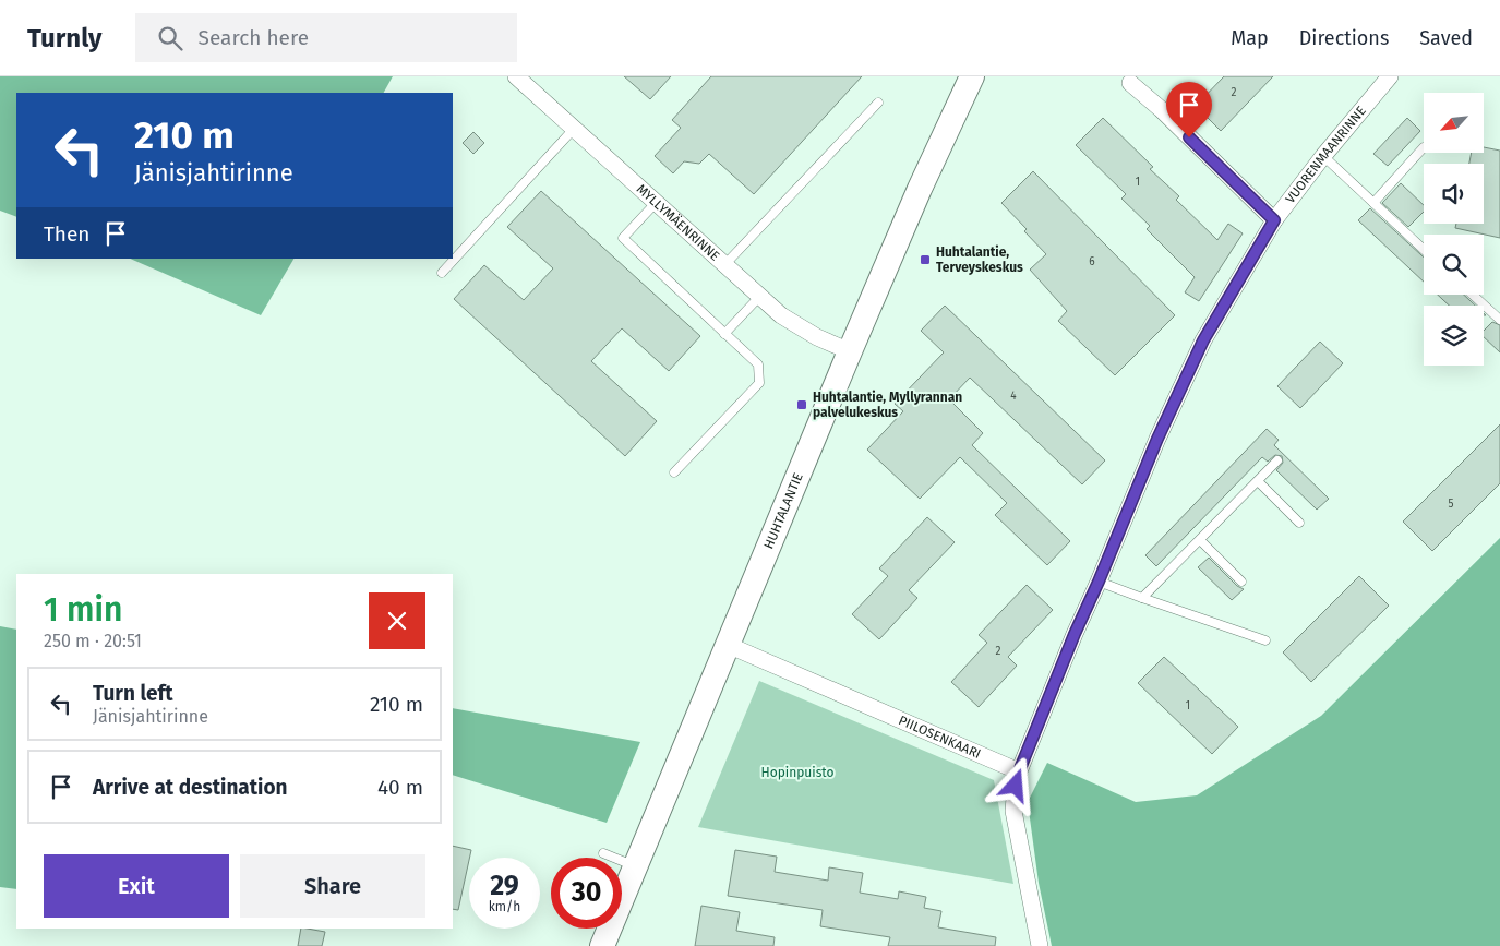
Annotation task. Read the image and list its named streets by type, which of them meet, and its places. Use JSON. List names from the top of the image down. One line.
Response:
{"streets":{"main road":["HUHTALANTIE"],"street":["VUORENMAANRINNE","MYLLYMÄENRINNE","PIILOSENKAARI"]},"crossings":[["VUORENMAANRINNE","PIILOSENKAARI"],["MYLLYMÄENRINNE","HUHTALANTIE"],["HUHTALANTIE","PIILOSENKAARI"]],"parks":["Hopinpuisto"],"places":{"transit":["Huhtalantie, Terveyskeskus","Huhtalantie, Myllyrannan palvelukeskus"]},"house_numbers":["2","1","6","4","5","2","1"],"north":"bottom left","page":{"header":"Turnly","search":"Search here","nav":["Map","Directions","Saved"],"turn":["210 m","Jänisjahtirinne"],"then":"Then","heading":["1 min","250 m · 20:51"],"list":[{"name":"Turn left","note":"Jänisjahtirinne","value":"210 m"},{"name":"Arrive at destination","value":"40 m"}],"buttons":["Exit","Share"],"speed":"29 km/h","limit":"30"}}
